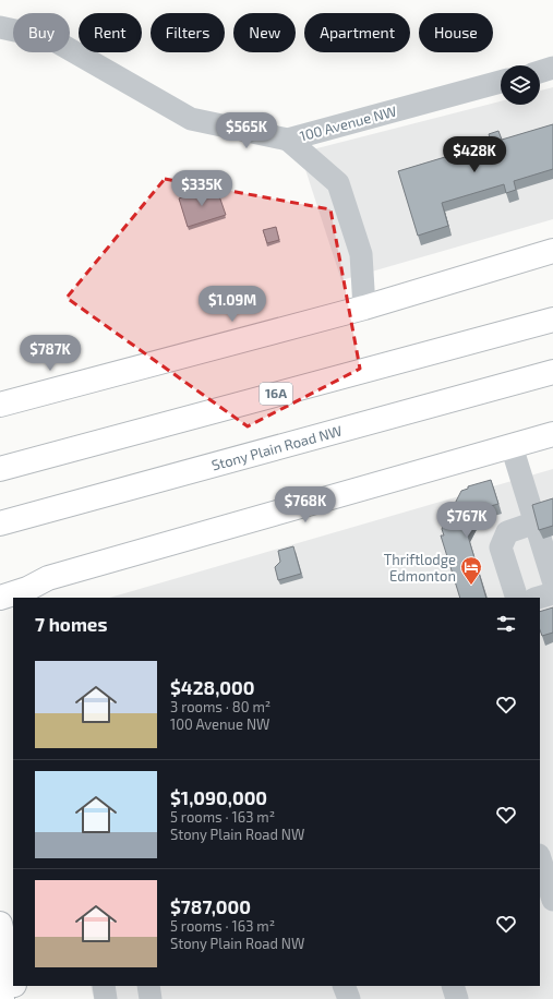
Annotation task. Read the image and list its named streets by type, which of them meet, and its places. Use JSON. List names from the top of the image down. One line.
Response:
{"streets":{"main road":["16A","Stony Plain Road NW"],"street":["100 Avenue NW"]},"places":{"hotel":["Thriftlodge Edmonton"]},"page":{"chip":["Buy","Rent","Filters","New","Apartment","House"],"price":["$565K","$428K","$335K","$1.09M","$787K","$768K","$767K"],"heading":"7 homes","list":[{"name":"$428,000","note":"3 rooms · 80 m² · 100 Avenue NW"},{"name":"$1,090,000","note":"5 rooms · 163 m² · Stony Plain Road NW"},{"name":"$787,000","note":"5 rooms · 163 m² · Stony Plain Road NW"}]}}
